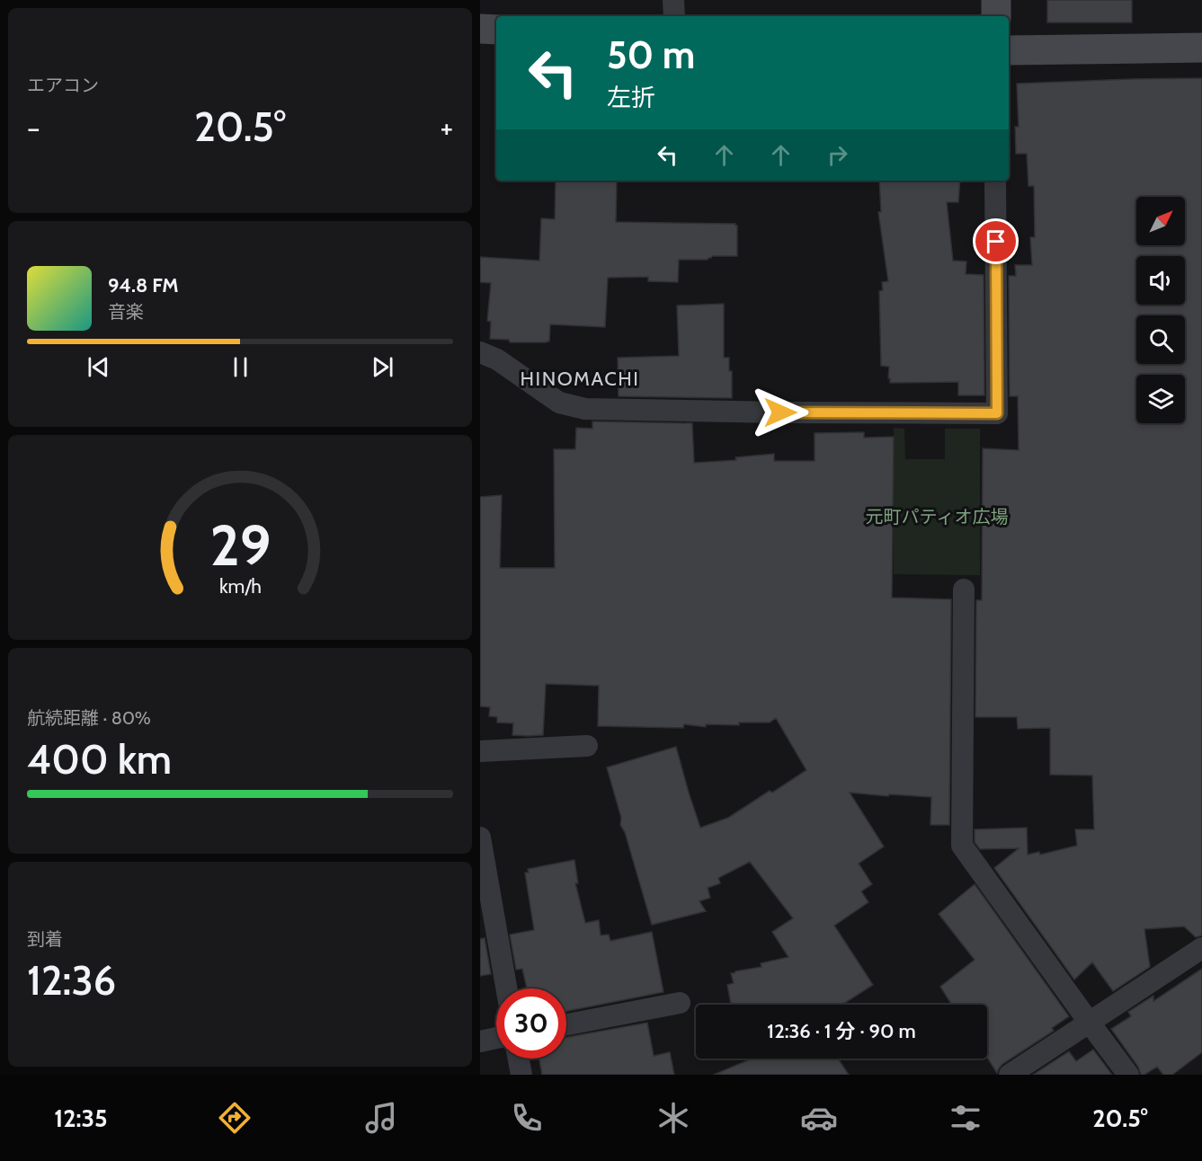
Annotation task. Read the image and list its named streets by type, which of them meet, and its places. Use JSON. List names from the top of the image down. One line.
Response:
{"districts":["HINOMACHI"],"parks":["元町パティオ広場"],"north":"top right","page":{"tile":["エアコン",["航続距離 · 80%","400 km"],["到着","12:36"]],"turn":["50 m","左折"],"heat":["−","20.5°","+"],"song":["94.8 FM","音楽"],"limit":"30","trip":"12:36 · 1 分 · 90 m","tabs":["12:35","20.5°"],"gauge":["29","km/h"]}}
